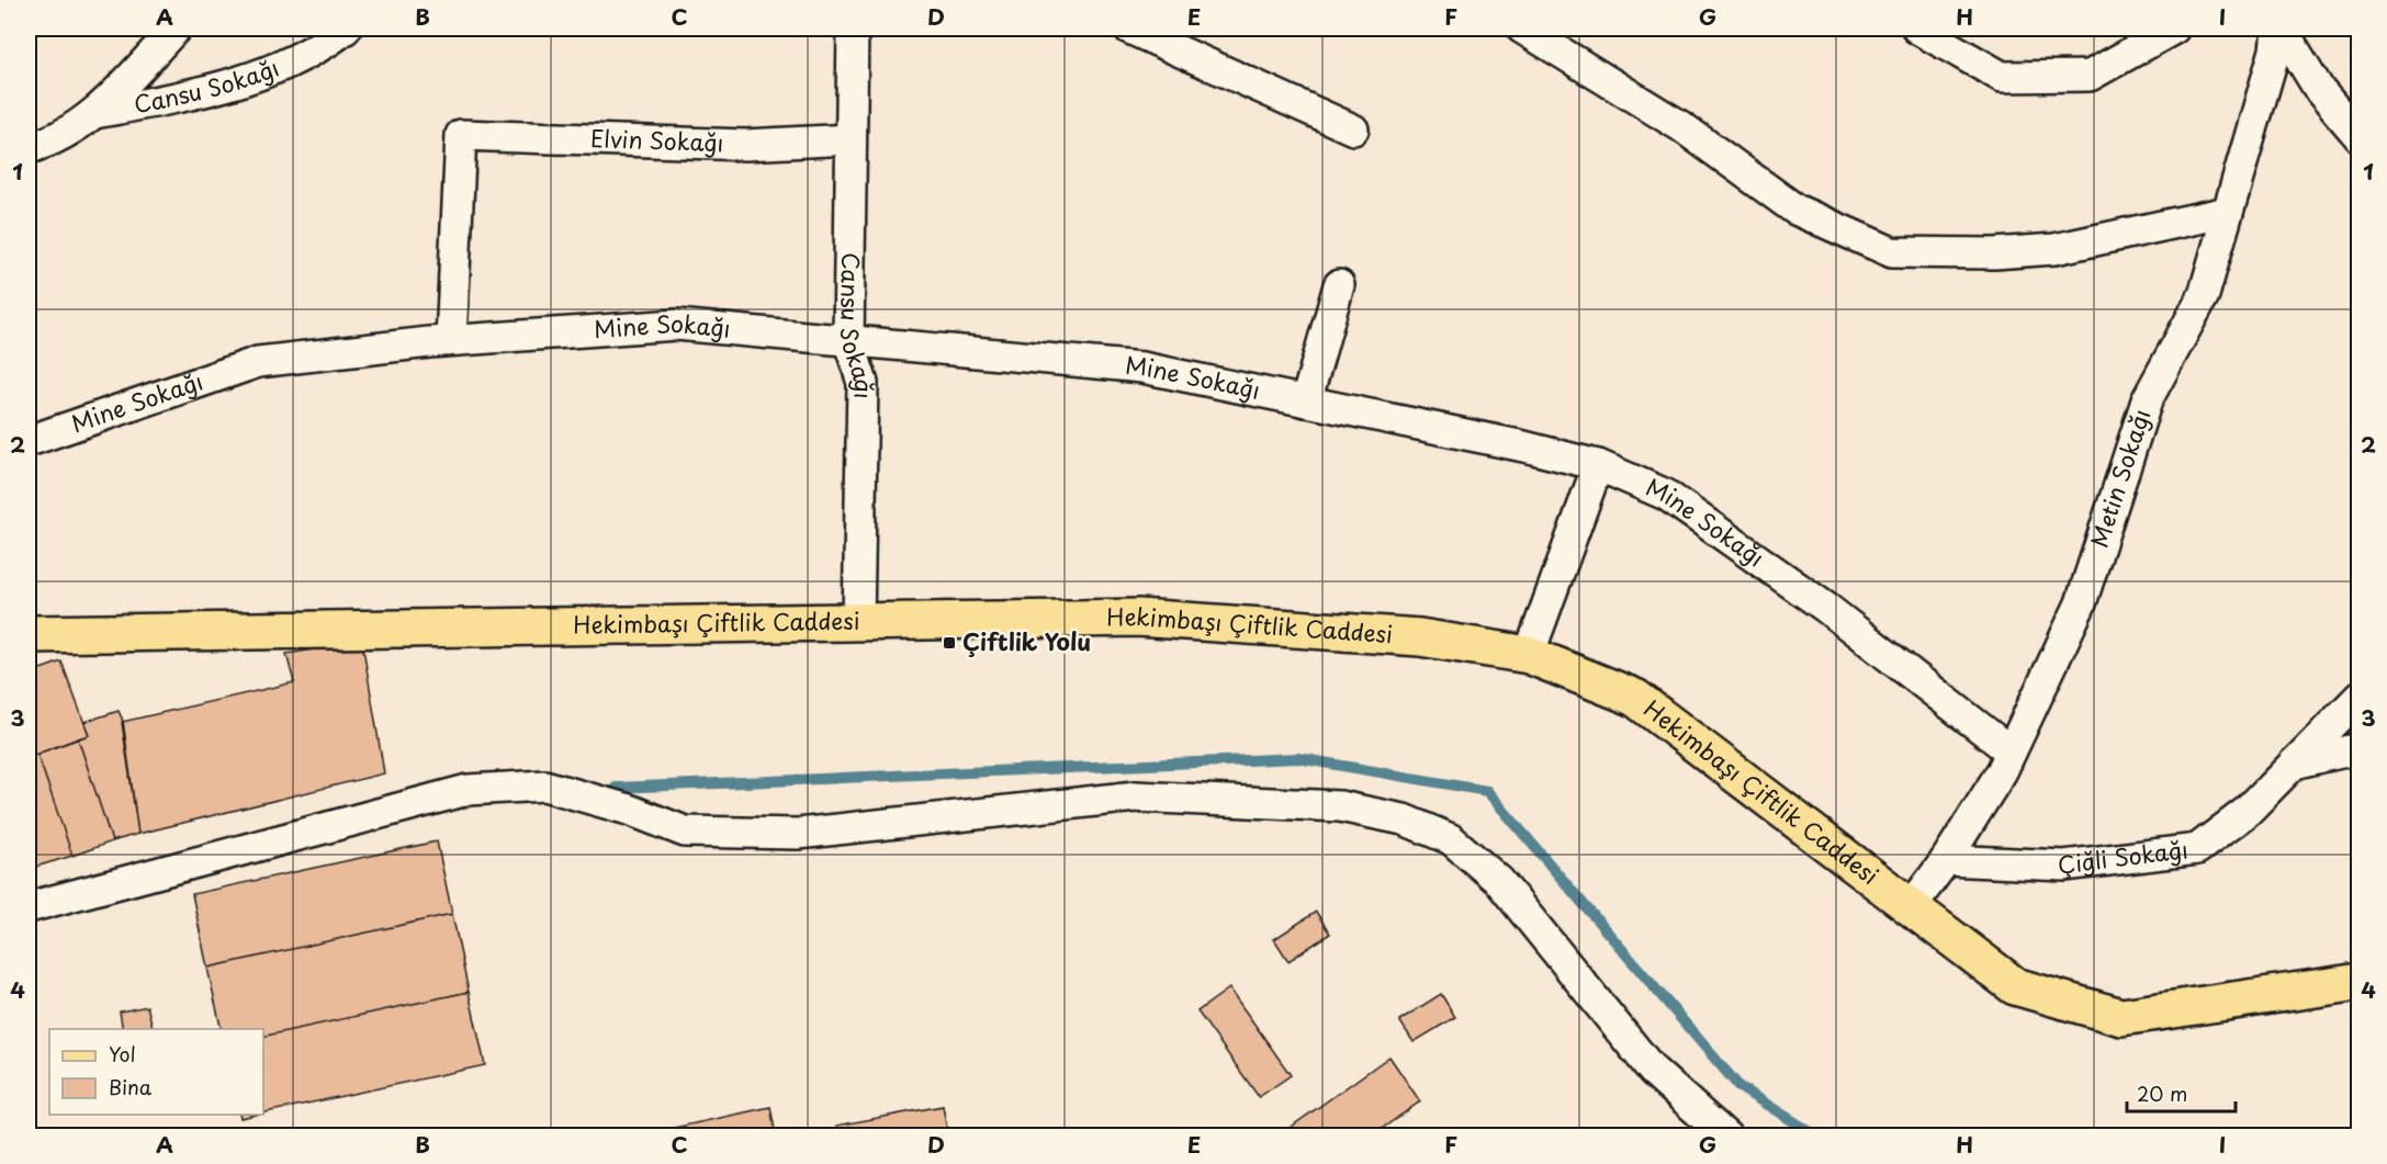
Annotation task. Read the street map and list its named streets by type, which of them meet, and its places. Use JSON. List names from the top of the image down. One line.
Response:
{"streets":{"main road":["Hekimbaşı Çiftlik Caddesi"],"street":["Cansu Sokağı","Elvin Sokağı","Mine Sokağı","Metin Sokağı","Çiğli Sokağı"]},"crossings":[["Cansu Sokağı","Elvin Sokağı"],["Cansu Sokağı","Mine Sokağı"],["Cansu Sokağı","Hekimbaşı Çiftlik Caddesi"],["Elvin Sokağı","Mine Sokağı"],["Mine Sokağı","Metin Sokağı"],["Metin Sokağı","Hekimbaşı Çiftlik Caddesi"],["Metin Sokağı","Çiğli Sokağı"]],"places":{"transit":["Çiftlik Yolu"]},"legend":["Yol","Bina"],"scale_bar":"20 m","grid":{"columns":["A","B","C","D","E","F","G","H","I"],"rows":["1","2","3","4"]}}
